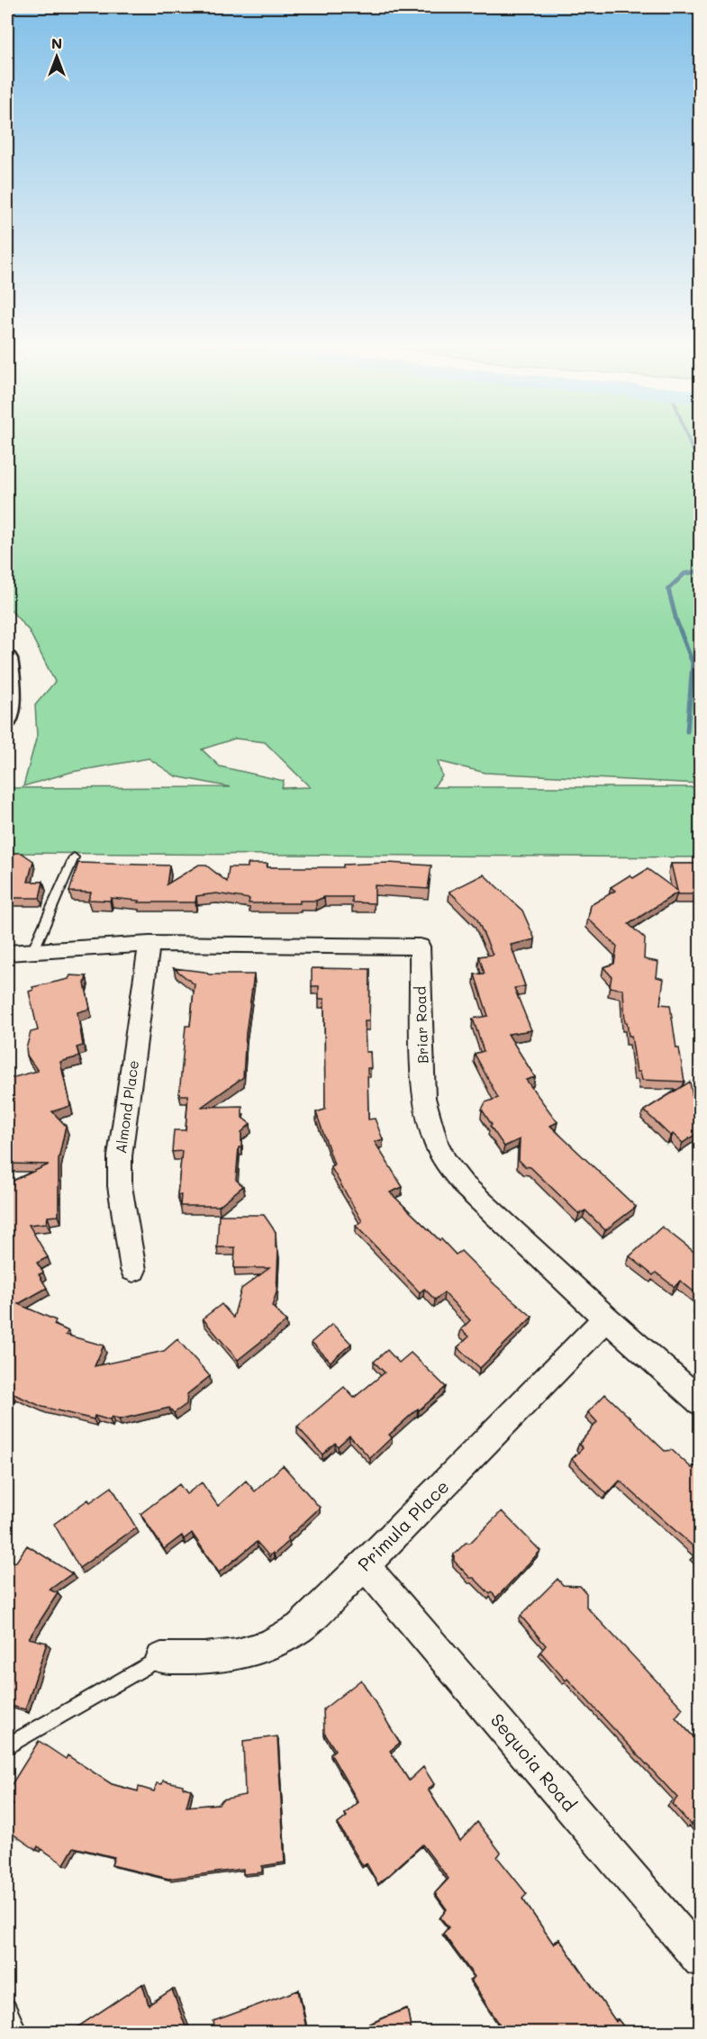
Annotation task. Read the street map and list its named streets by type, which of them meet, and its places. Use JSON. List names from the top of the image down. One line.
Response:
{"streets":{"street":["Briar Road","Almond Place","Primula Place","Sequoia Road"]},"crossings":[["Briar Road","Almond Place"],["Briar Road","Primula Place"],["Primula Place","Sequoia Road"]],"north":"top"}
